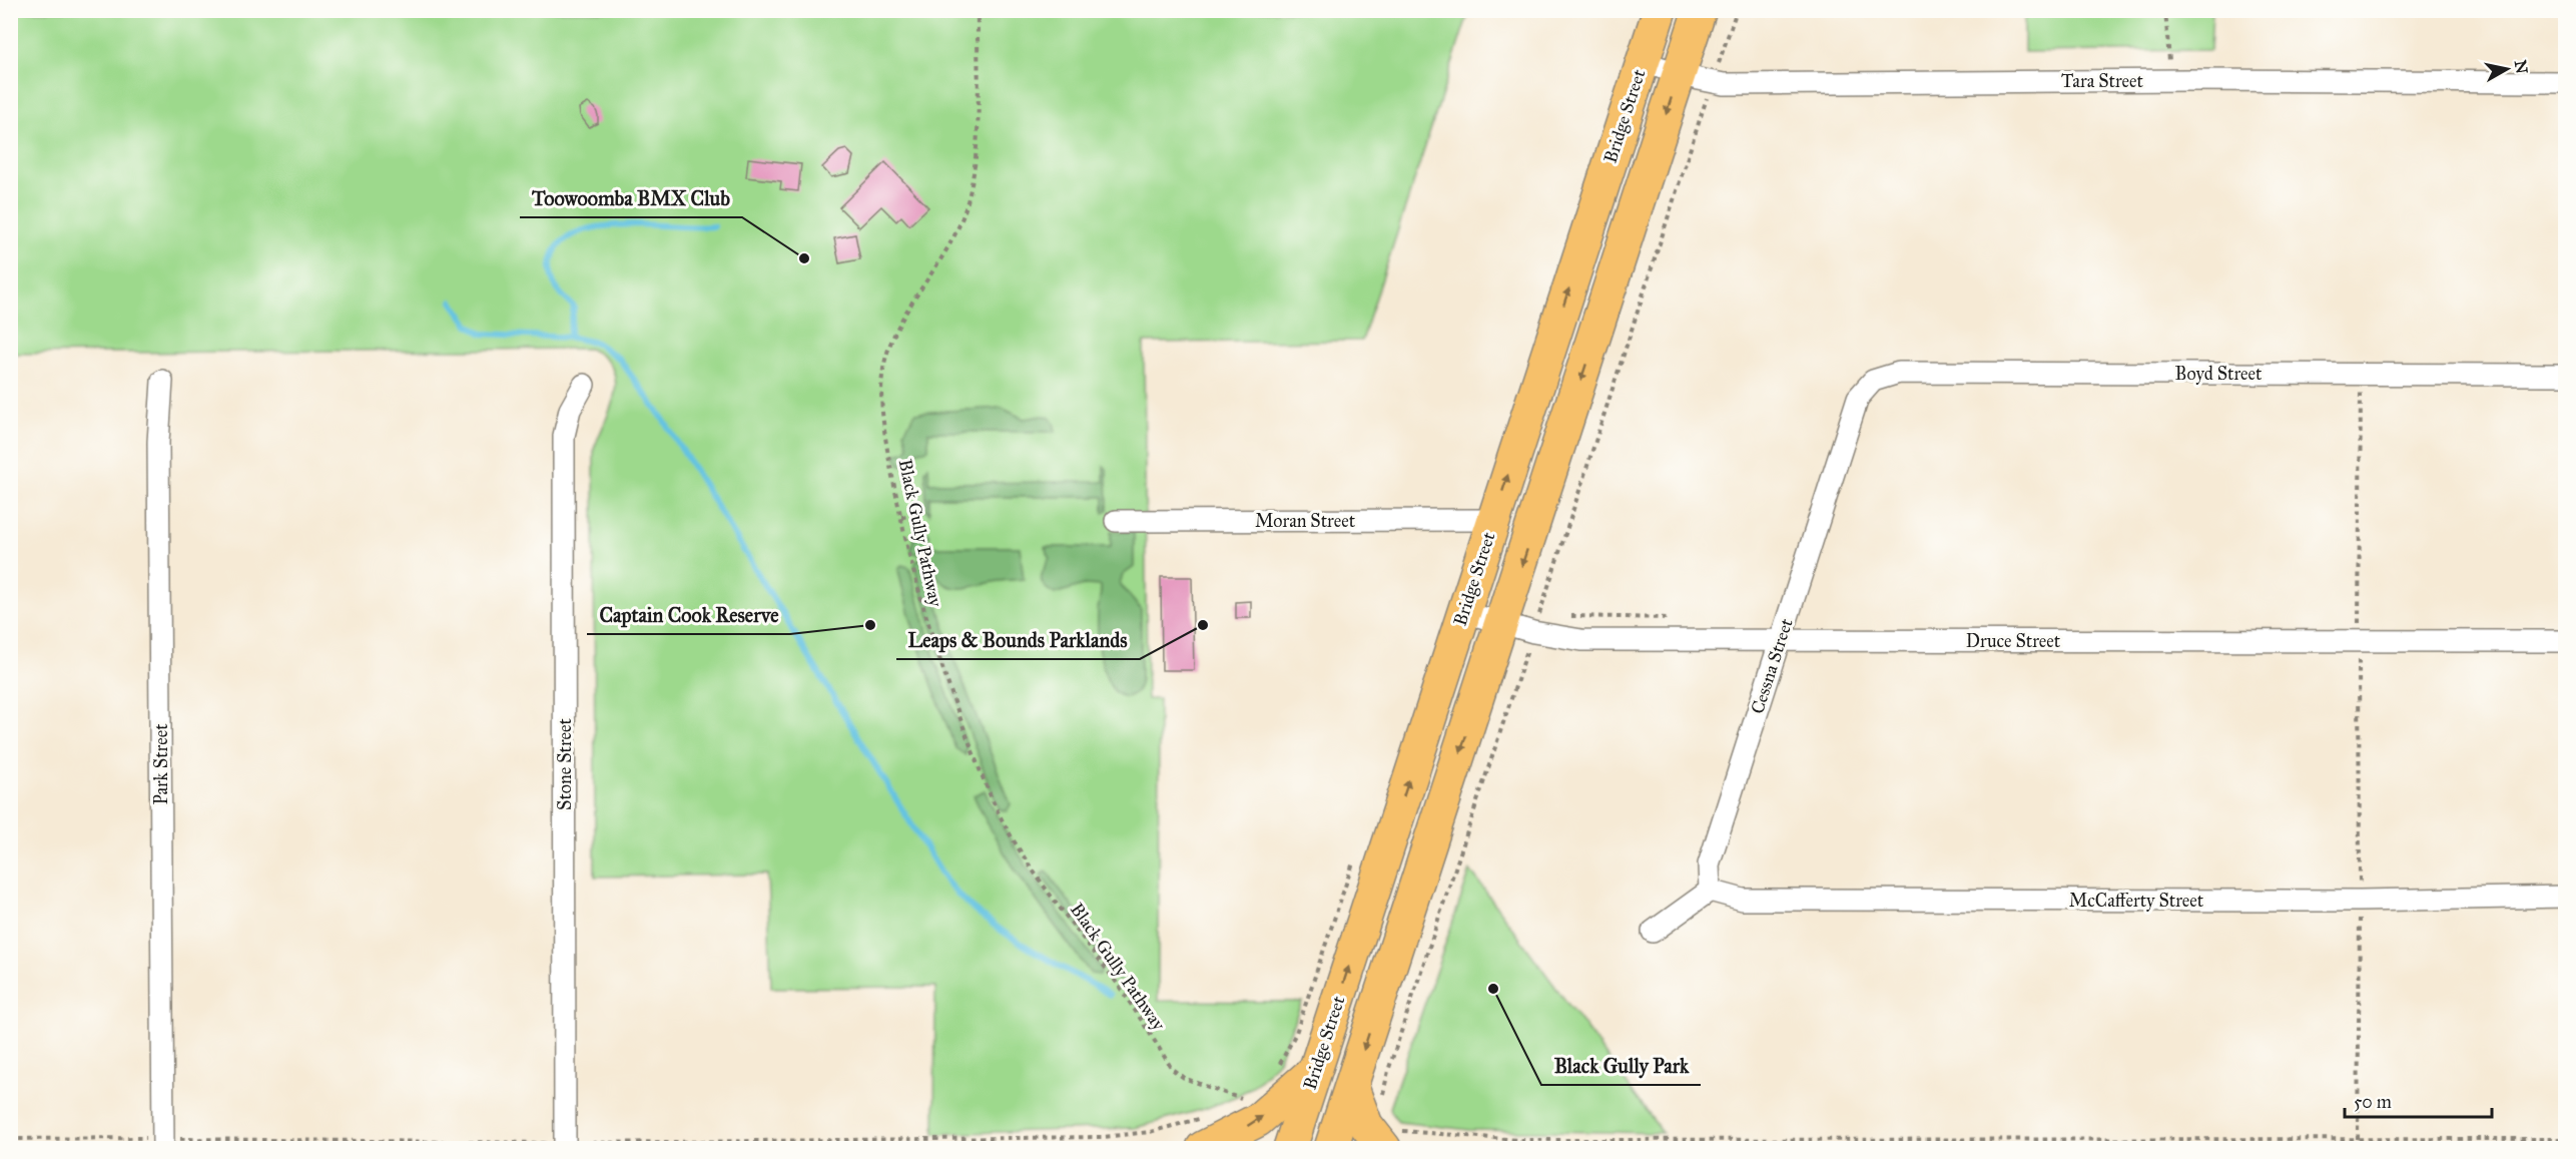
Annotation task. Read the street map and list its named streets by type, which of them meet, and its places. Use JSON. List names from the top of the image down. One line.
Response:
{"streets":{"highway":["Bridge Street"],"street":["Tara Street","Boyd Street","Moran Street","Druce Street","Cessna Street","Park Street","Stone Street","McCafferty Street"],"path":["Black Gully Pathway"]},"crossings":[["Tara Street","Bridge Street"],["Bridge Street","Moran Street"],["Bridge Street","Druce Street"],["Boyd Street","Cessna Street"],["Druce Street","Cessna Street"],["Cessna Street","McCafferty Street"]],"places":["Toowoomba BMX Club","Captain Cook Reserve","Leaps & Bounds Parklands","Black Gully Park"],"scale_bar":"50 m","north":"right"}
